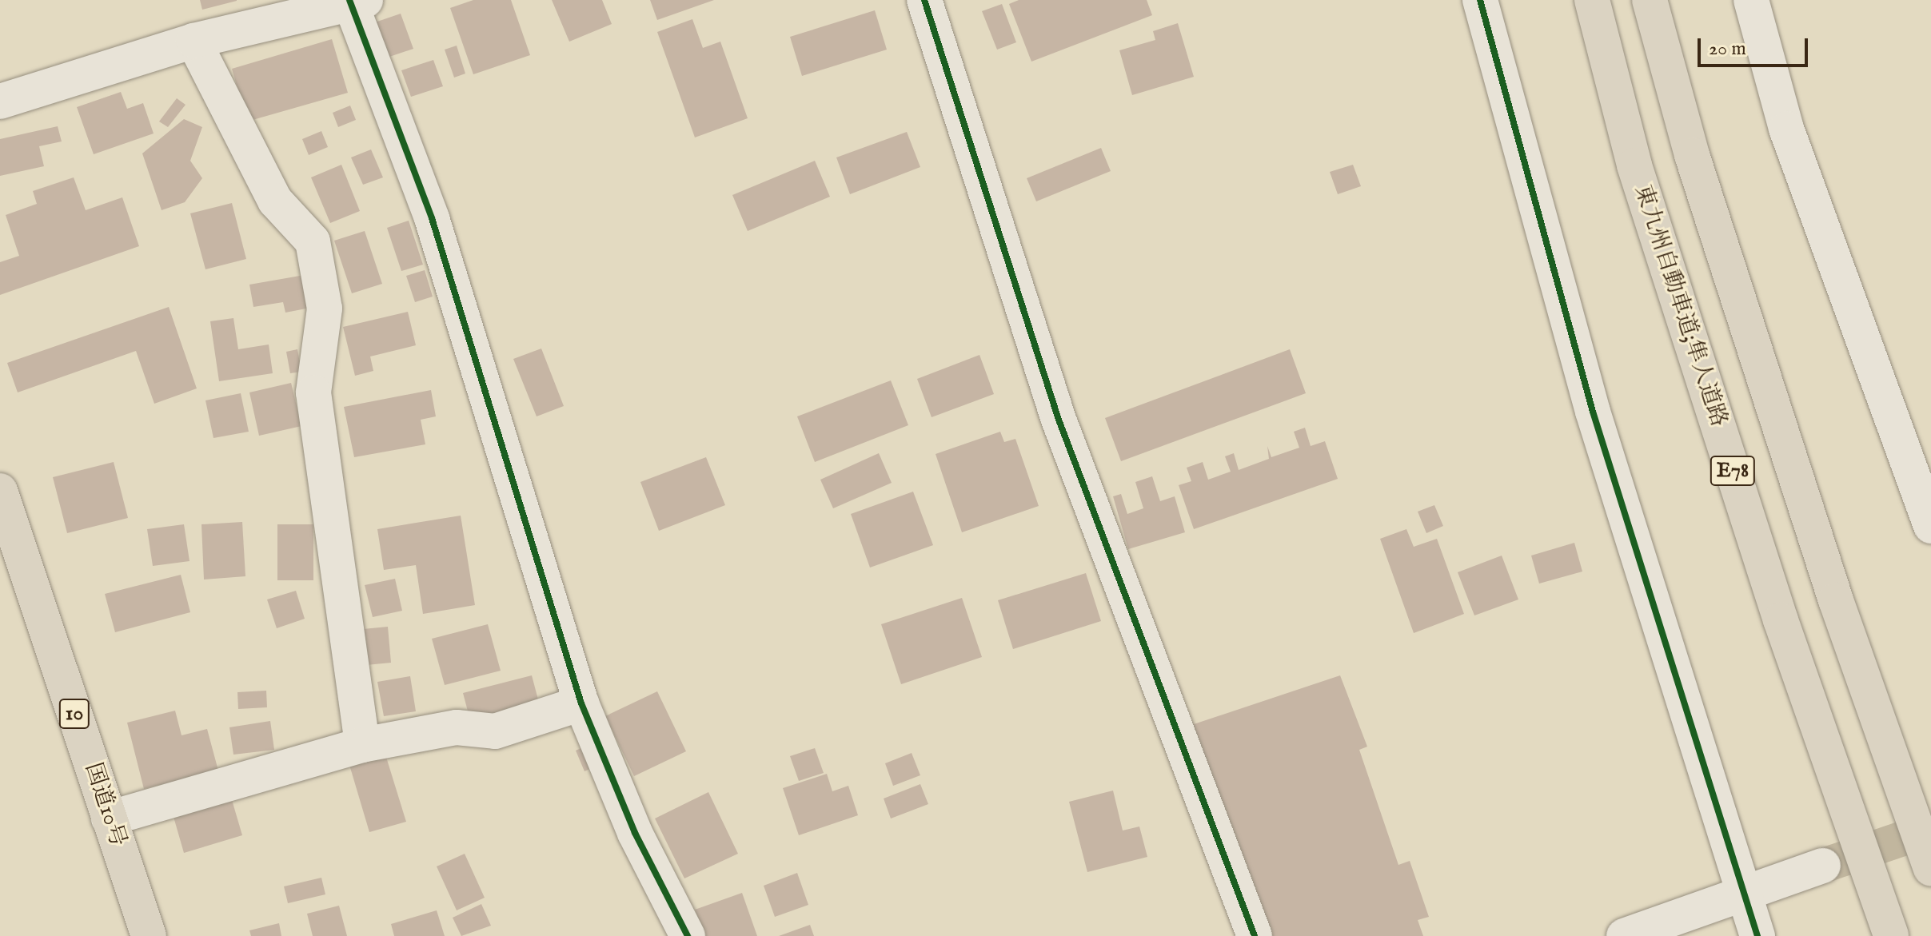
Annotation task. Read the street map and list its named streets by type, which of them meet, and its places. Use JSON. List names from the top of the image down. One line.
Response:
{"streets":{"highway":["東九州自動車道;隼人道路","E78","10","国道10号"]},"scale_bar":"20 m"}
